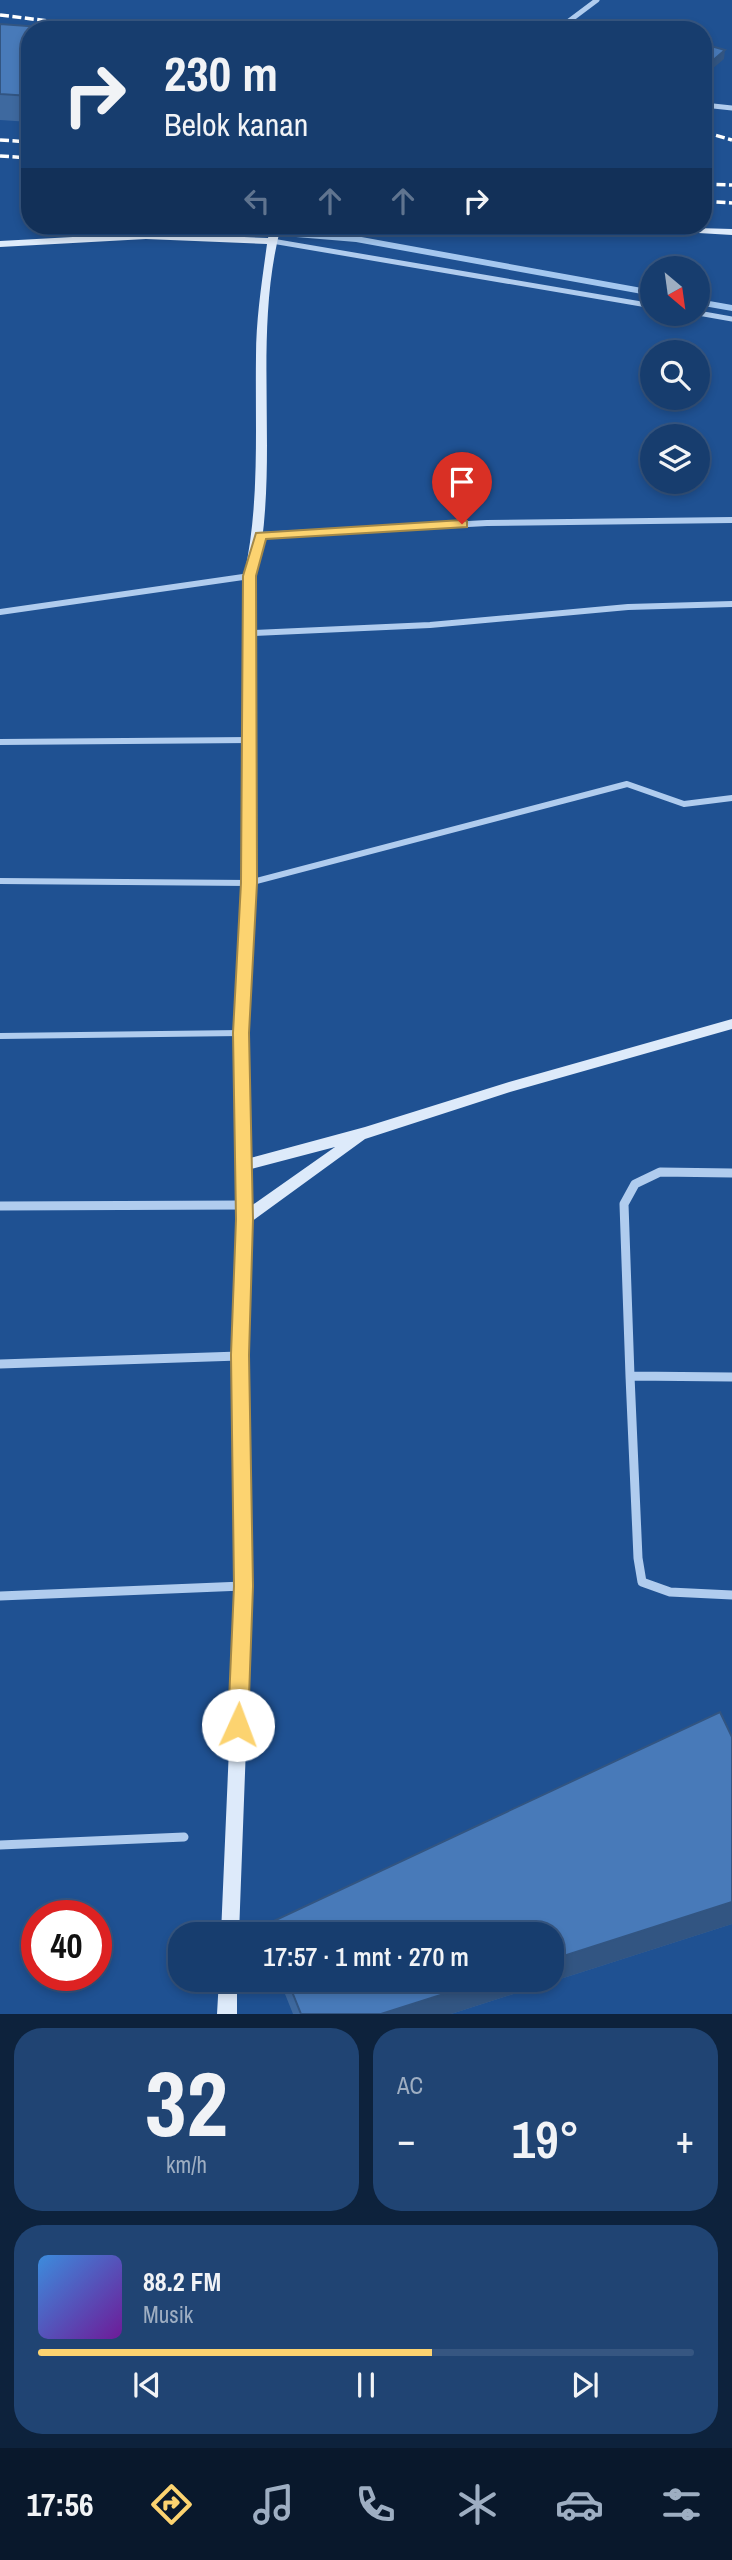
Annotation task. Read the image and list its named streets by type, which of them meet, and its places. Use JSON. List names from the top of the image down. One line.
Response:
{"north":"bottom right","page":{"turn":["230 m","Belok kanan"],"limit":"40","trip":"17:57 · 1 mnt · 270 m","tile":[["32","km/h"],"AC"],"heat":["−","19°","+"],"song":["88.2 FM","Musik"],"tabs":"17:56"}}
